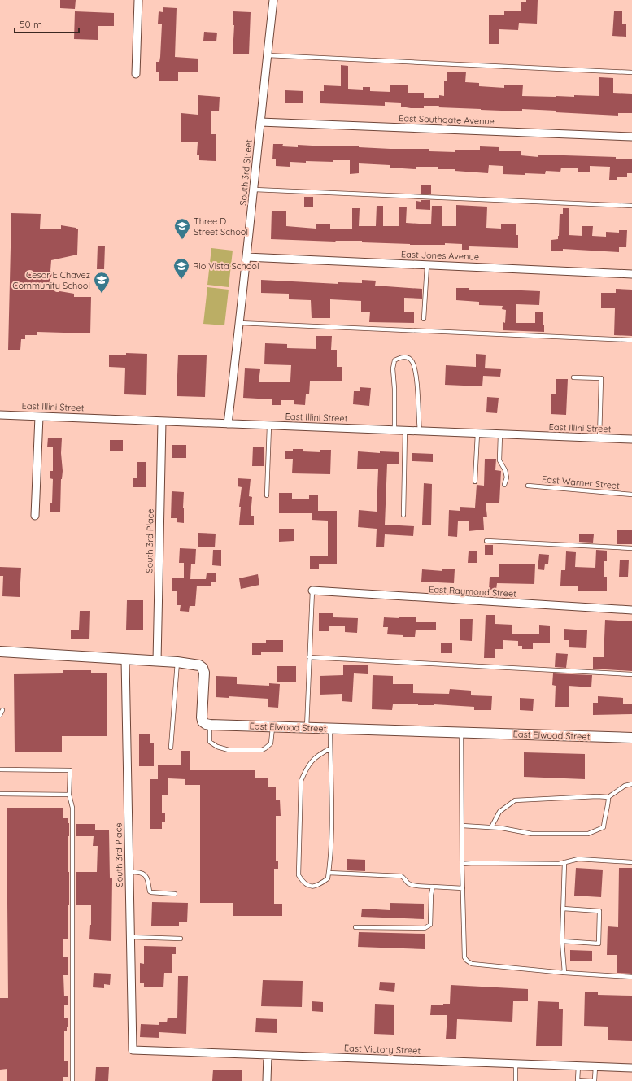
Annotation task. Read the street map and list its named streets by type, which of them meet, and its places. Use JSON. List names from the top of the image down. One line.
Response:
{"streets":{"street":["East Southgate Avenue","South 3rd Street","East Jones Avenue","East Illini Street","South 3rd Place","East Raymond Street","East Elwood Street","East Victory Street"],"lane":["East Warner Street"]},"crossings":[["East Southgate Avenue","South 3rd Street"],["South 3rd Street","East Jones Avenue"],["South 3rd Street","East Illini Street"],["East Illini Street","South 3rd Place"],["South 3rd Place","East Victory Street"]],"places":{"school or university":["Three D Street School","Rio Vista School","Cesar E Chavez Community School"]},"scale_bar":"50 m"}
